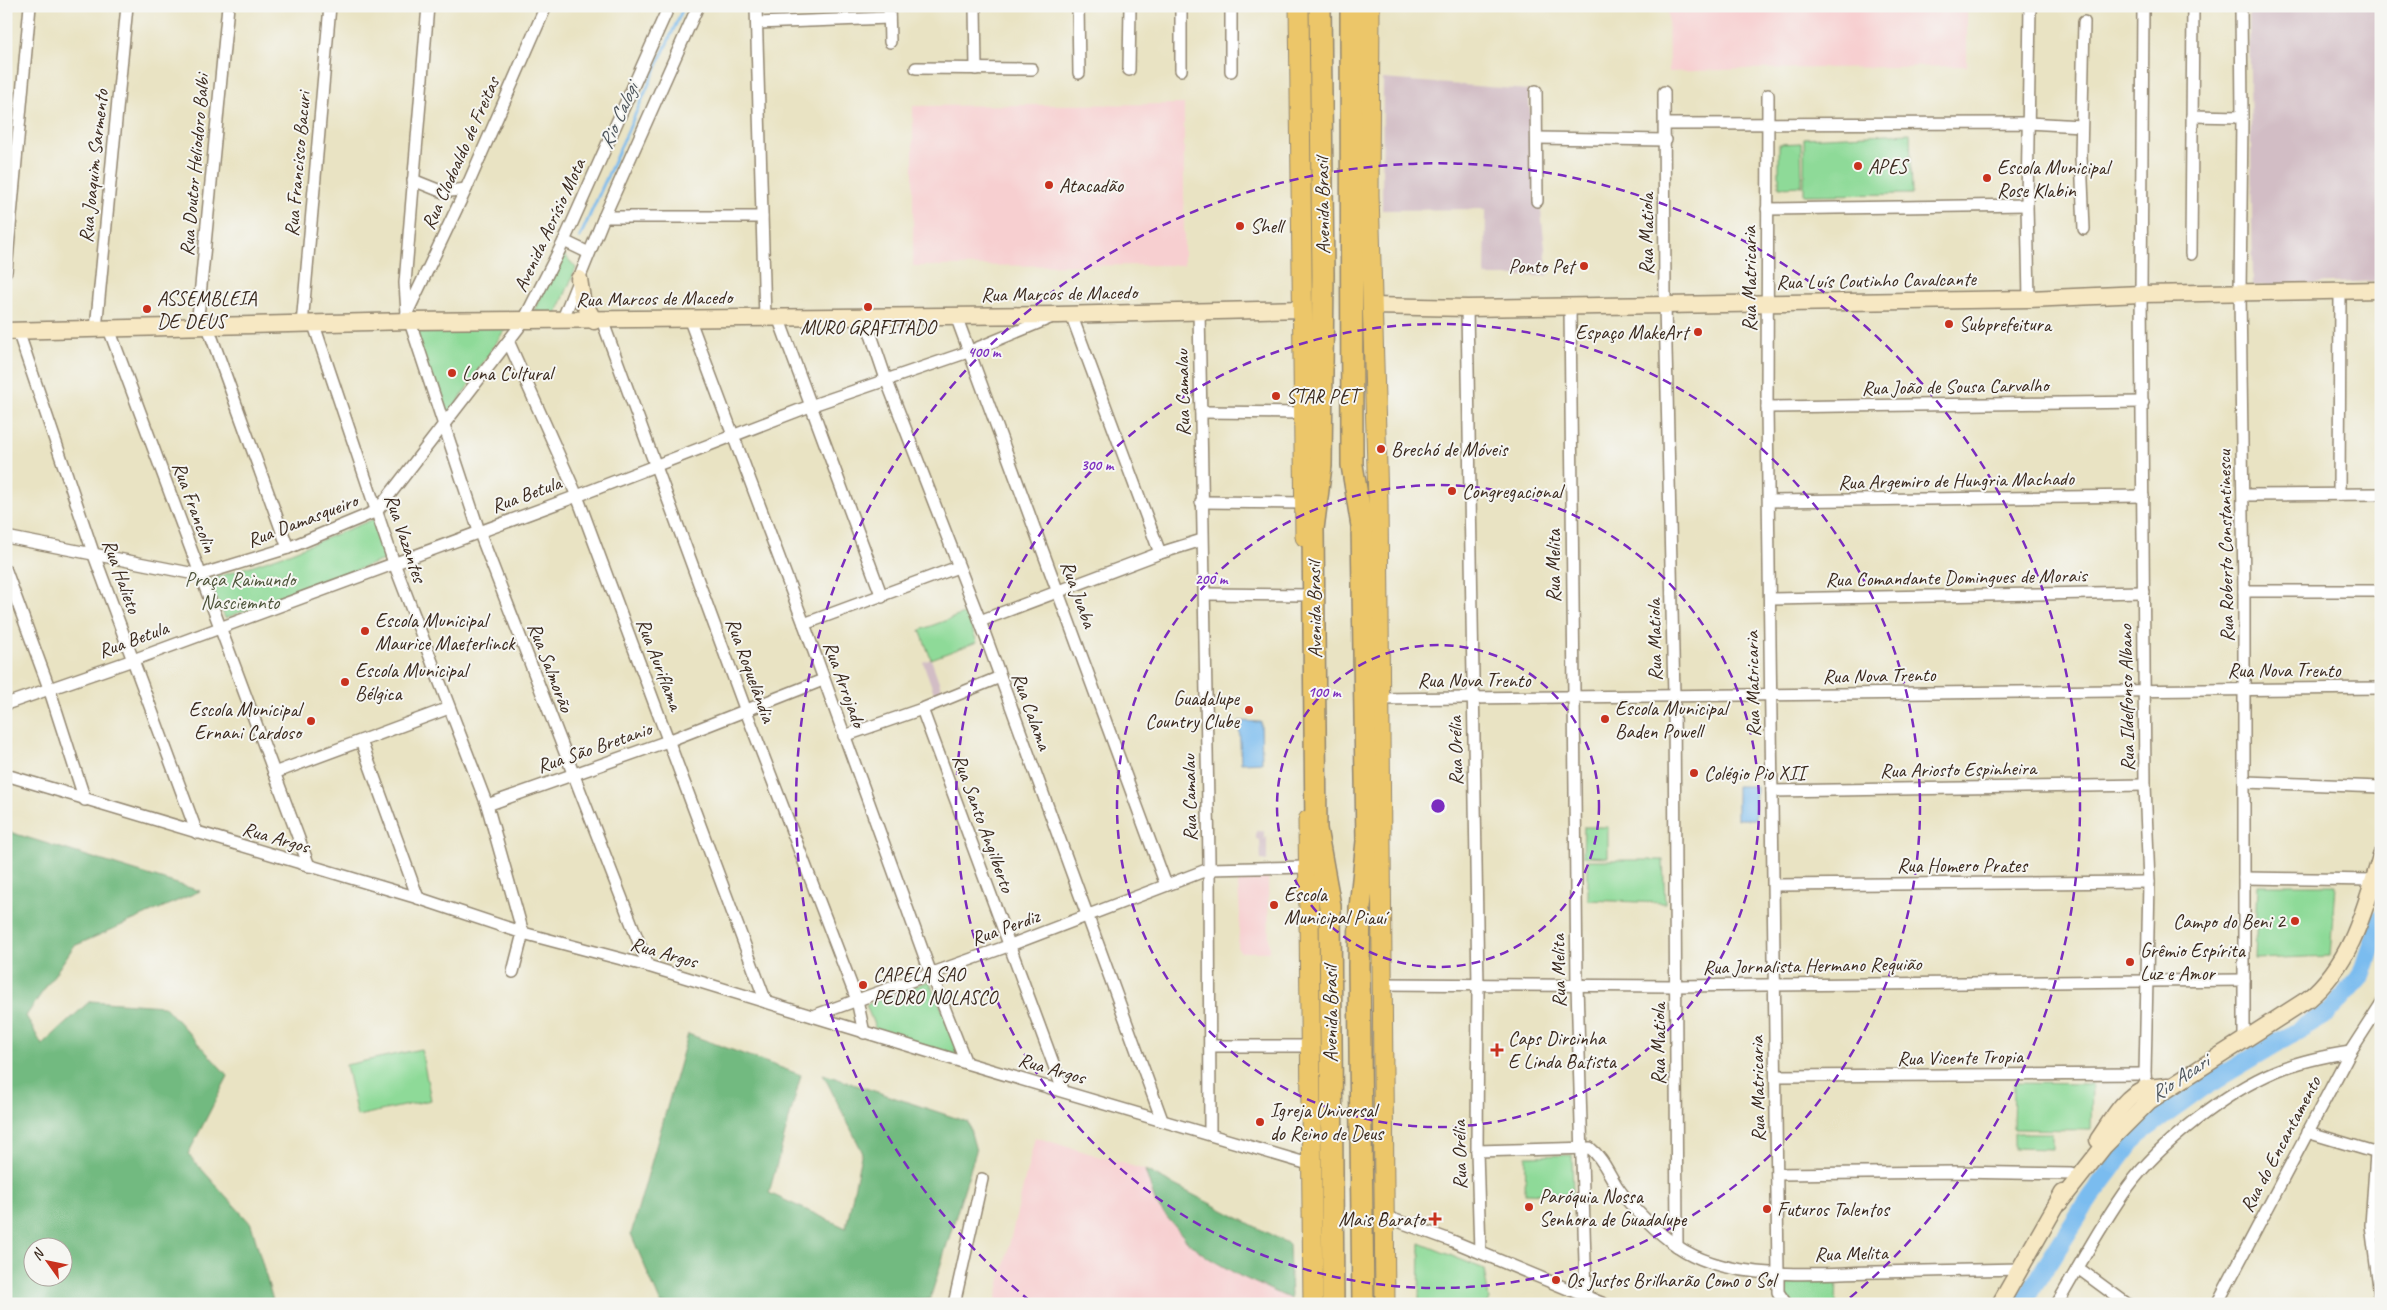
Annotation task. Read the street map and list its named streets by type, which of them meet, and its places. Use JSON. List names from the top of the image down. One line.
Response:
{"streets":{"highway":["Avenida Brasil"],"main road":["Rua Luís Coutinho Cavalcante","Rua Marcos de Macedo"],"street":["Rua Clodoaldo de Freitas","Rua Francisco Bacuri","Rua Doutor Heliodoro Balbi","Rua Joaquim Sarmento","Avenida Acrísio Mota","Rua Matiola","Rua Matricaria","Rua João de Sousa Carvalho","Rua Camalau","Rua Argemiro de Hungria Machado","Rua Betula","Rua Francolin","Rua Damasqueiro","Rua Vazantes","Rua Roberto Constantinescu","Rua Melita","Rua Halieto","Rua Comandante Domingues de Morais","Rua Juaba","Rua Auriflama","Rua Salmorão","Rua Roquelândia","Rua Nova Trento","Rua Arrojado","Rua Ildelfonso Albano","Rua Calama","Rua São Bretanio","Rua Orélia","Rua Ariosto Espinheira","Rua Santo Angilberto","Rua Argos","Rua Homero Prates","Rua Perdiz","Rua Jornalista Hermano Requião","Rua Vicente Tropia","Rua do Encantamento"]},"crossings":[["Rua Clodoaldo de Freitas","Rua Marcos de Macedo"],["Rua Clodoaldo de Freitas","Rua Salmorão"],["Rua Francisco Bacuri","Rua Marcos de Macedo"],["Rua Francisco Bacuri","Rua Vazantes"],["Rua Doutor Heliodoro Balbi","Rua Marcos de Macedo"],["Rua Joaquim Sarmento","Rua Marcos de Macedo"],["Rua Joaquim Sarmento","Rua Francolin"],["Avenida Brasil","Rua Marcos de Macedo"],["Avenida Brasil","Rua Argos"],["Avenida Brasil","Rua Perdiz"],["Avenida Acrísio Mota","Rua Marcos de Macedo"],["Avenida Acrísio Mota","Rua Damasqueiro"],["Rua Matiola","Rua Luís Coutinho Cavalcante"],["Rua Matiola","Rua Melita"],["Rua Matiola","Rua Nova Trento"],["Rua Matiola","Rua Jornalista Hermano Requião"],["Rua Matricaria","Rua Luís Coutinho Cavalcante"],["Rua Matricaria","Rua João de Sousa Carvalho"],["Rua Matricaria","Rua Argemiro de Hungria Machado"],["Rua Matricaria","Rua Melita"],["Rua Matricaria","Rua Comandante Domingues de Morais"],["Rua Matricaria","Rua Nova Trento"],["Rua Matricaria","Rua Ariosto Espinheira"],["Rua Matricaria","Rua Homero Prates"],["Rua Matricaria","Rua Jornalista Hermano Requião"],["Rua Matricaria","Rua Vicente Tropia"],["Rua Luís Coutinho Cavalcante","Rua Roberto Constantinescu"],["Rua Luís Coutinho Cavalcante","Rua Melita"],["Rua Luís Coutinho Cavalcante","Rua Ildelfonso Albano"],["Rua Luís Coutinho Cavalcante","Rua Orélia"],["Rua Marcos de Macedo","Rua Camalau"],["Rua Marcos de Macedo","Rua Betula"],["Rua Marcos de Macedo","Rua Francolin"],["Rua Marcos de Macedo","Rua Damasqueiro"],["Rua Marcos de Macedo","Rua Vazantes"],["Rua Marcos de Macedo","Rua Halieto"],["Rua Marcos de Macedo","Rua Juaba"],["Rua Marcos de Macedo","Rua Salmorão"],["Rua Marcos de Macedo","Rua Roquelândia"],["Rua Marcos de Macedo","Rua Arrojado"],["Rua Marcos de Macedo","Rua Calama"],["Rua João de Sousa Carvalho","Rua Ildelfonso Albano"],["Rua Camalau","Rua Argos"],["Rua Camalau","Rua Perdiz"],["Rua Argemiro de Hungria Machado","Rua Ildelfonso Albano"],["Rua Betula","Rua Francolin"],["Rua Betula","Rua Vazantes"],["Rua Betula","Rua Halieto"],["Rua Betula","Rua Juaba"],["Rua Betula","Rua Auriflama"],["Rua Betula","Rua Salmorão"],["Rua Betula","Rua Roquelândia"],["Rua Betula","Rua Arrojado"],["Rua Betula","Rua Calama"],["Rua Francolin","Rua Damasqueiro"],["Rua Francolin","Rua Argos"],["Rua Damasqueiro","Rua Vazantes"],["Rua Damasqueiro","Rua Halieto"],["Rua Damasqueiro","Rua Auriflama"],["Rua Damasqueiro","Rua Salmorão"],["Rua Vazantes","Rua São Bretanio"],["Rua Vazantes","Rua Argos"],["Rua Roberto Constantinescu","Rua Nova Trento"],["Rua Roberto Constantinescu","Rua Jornalista Hermano Requião"],["Rua Melita","Rua Nova Trento"],["Rua Melita","Rua Jornalista Hermano Requião"],["Rua Halieto","Rua Argos"],["Rua Comandante Domingues de Morais","Rua Ildelfonso Albano"],["Rua Juaba","Rua Perdiz"],["Rua Auriflama","Rua São Bretanio"],["Rua Auriflama","Rua Argos"],["Rua Salmorão","Rua São Bretanio"],["Rua Salmorão","Rua Argos"],["Rua Roquelândia","Rua São Bretanio"],["Rua Roquelândia","Rua Argos"],["Rua Roquelândia","Rua Perdiz"],["Rua Nova Trento","Rua Ildelfonso Albano"],["Rua Nova Trento","Rua Orélia"],["Rua Arrojado","Rua São Bretanio"],["Rua Arrojado","Rua Argos"],["Rua Arrojado","Rua Perdiz"],["Rua Ildelfonso Albano","Rua Ariosto Espinheira"],["Rua Ildelfonso Albano","Rua Homero Prates"],["Rua Ildelfonso Albano","Rua Jornalista Hermano Requião"],["Rua Ildelfonso Albano","Rua Vicente Tropia"],["Rua Calama","Rua Argos"],["Rua Calama","Rua Perdiz"],["Rua Orélia","Rua Jornalista Hermano Requião"],["Rua Santo Angilberto","Rua Argos"],["Rua Santo Angilberto","Rua Perdiz"],["Rua Argos","Rua Perdiz"]],"water":["Rio Calogi","Rio Acari"],"parks":["Praça Raimundo Nasciemnto"],"places":{"other":["APES","Escola Municipal Rose Klabin","Atacadão","Shell","Ponto Pet","MURO GRAFITADO","ASSEMBLEIA DE DEUS","Subprefeitura","Espaço MakeArt","Lona Cultural","STAR PET","Brechó de Móveis","Congregacional","Escola Municipal Maurice Maeterlinck","Escola Municipal Bélgica","Guadalupe Country Clube","Escola Municipal Baden Powell","Escola Municipal Ernani Cardoso","Colégio Pio XII","Escola Municipal Piauí","Campo do Beni 2","Grêmio Espírita Luz e Amor","CAPELA SAO PEDRO NOLASCO","Igreja Universal do Reino de Deus","Paróquia Nossa Senhora de Guadalupe","Futuros Talentos","Os Justos Brilharão Como o Sol"],"health":["Caps Dircinha E Linda Batista","Mais Barato"]},"north":"top left","rings":["400 m","300 m","200 m","100 m"]}
